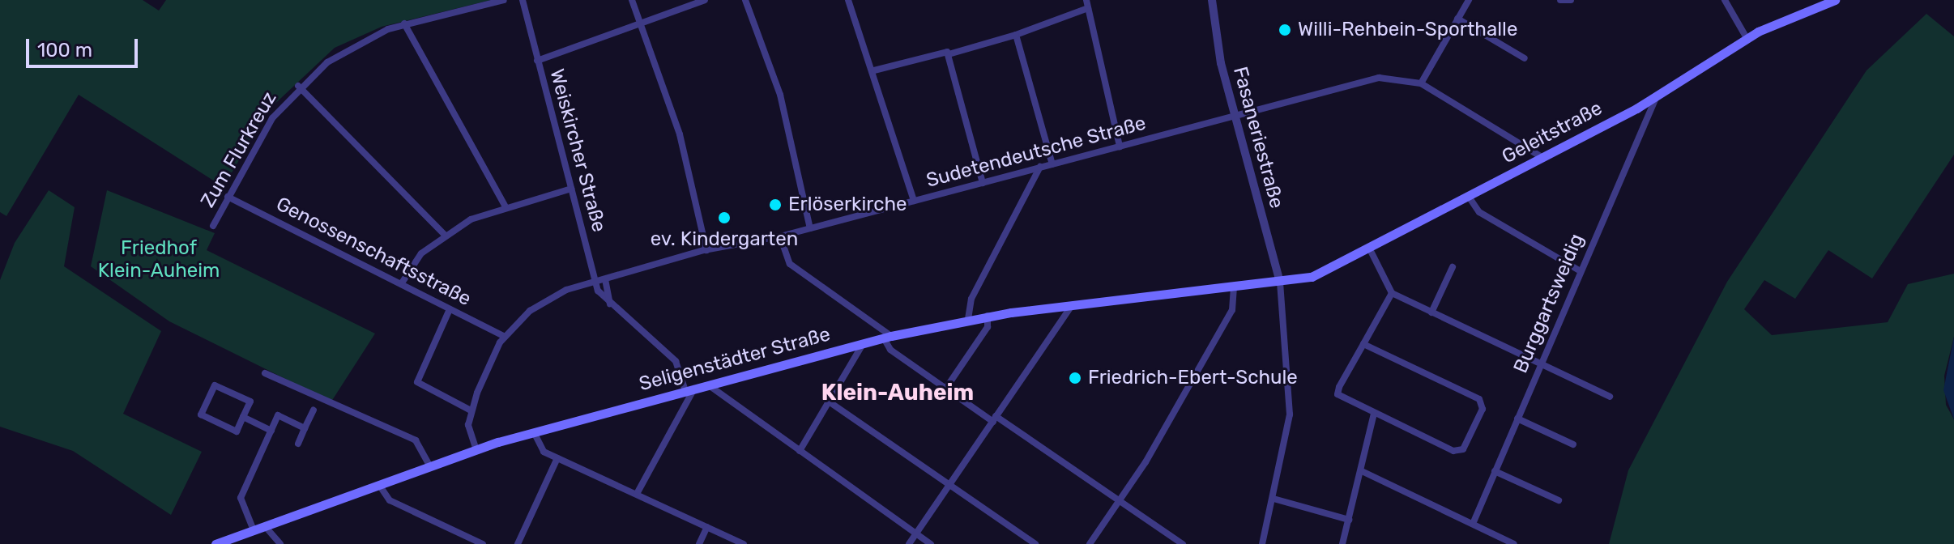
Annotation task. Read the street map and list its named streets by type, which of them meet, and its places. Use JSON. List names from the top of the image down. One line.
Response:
{"streets":{"main road":["Geleitstraße","Seligenstädter Straße"],"street":["Fasaneriestraße","Zum Flurkreuz","Weiskircher Straße","Sudetendeutsche Straße","Genossenschaftsstraße","Burggartsweidig"]},"crossings":[["Geleitstraße","Fasaneriestraße"],["Geleitstraße","Sudetendeutsche Straße"],["Geleitstraße","Burggartsweidig"],["Geleitstraße","Seligenstädter Straße"],["Fasaneriestraße","Sudetendeutsche Straße"],["Fasaneriestraße","Seligenstädter Straße"],["Zum Flurkreuz","Genossenschaftsstraße"],["Weiskircher Straße","Sudetendeutsche Straße"],["Weiskircher Straße","Seligenstädter Straße"],["Sudetendeutsche Straße","Genossenschaftsstraße"],["Sudetendeutsche Straße","Seligenstädter Straße"]],"districts":["Klein-Auheim"],"parks":["Friedhof Klein-Auheim"],"places":["Willi-Rehbein-Sporthalle","Erlöserkirche","ev. Kindergarten","Friedrich-Ebert-Schule"],"scale_bar":"100 m"}
